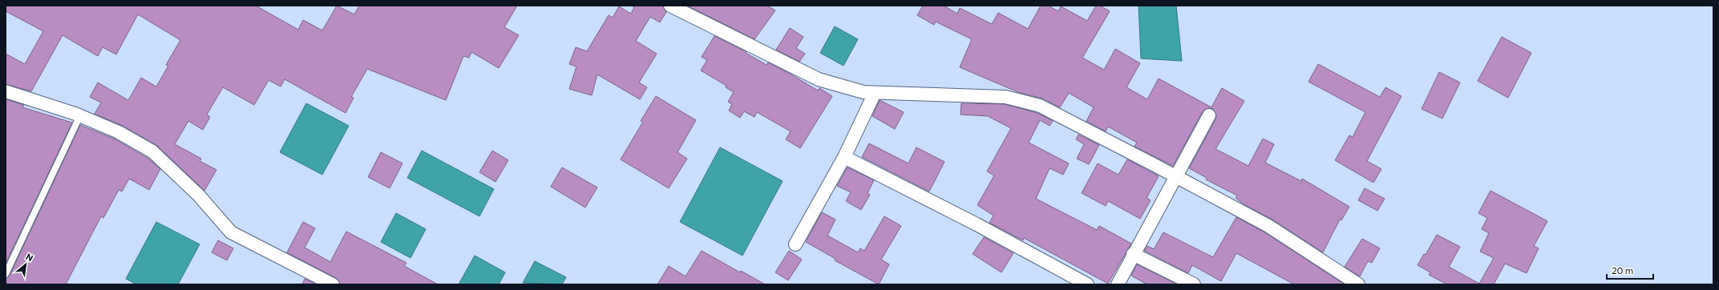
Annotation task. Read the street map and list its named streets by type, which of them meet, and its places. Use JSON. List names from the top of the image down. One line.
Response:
{"scale_bar":"20 m","north":"top right"}
